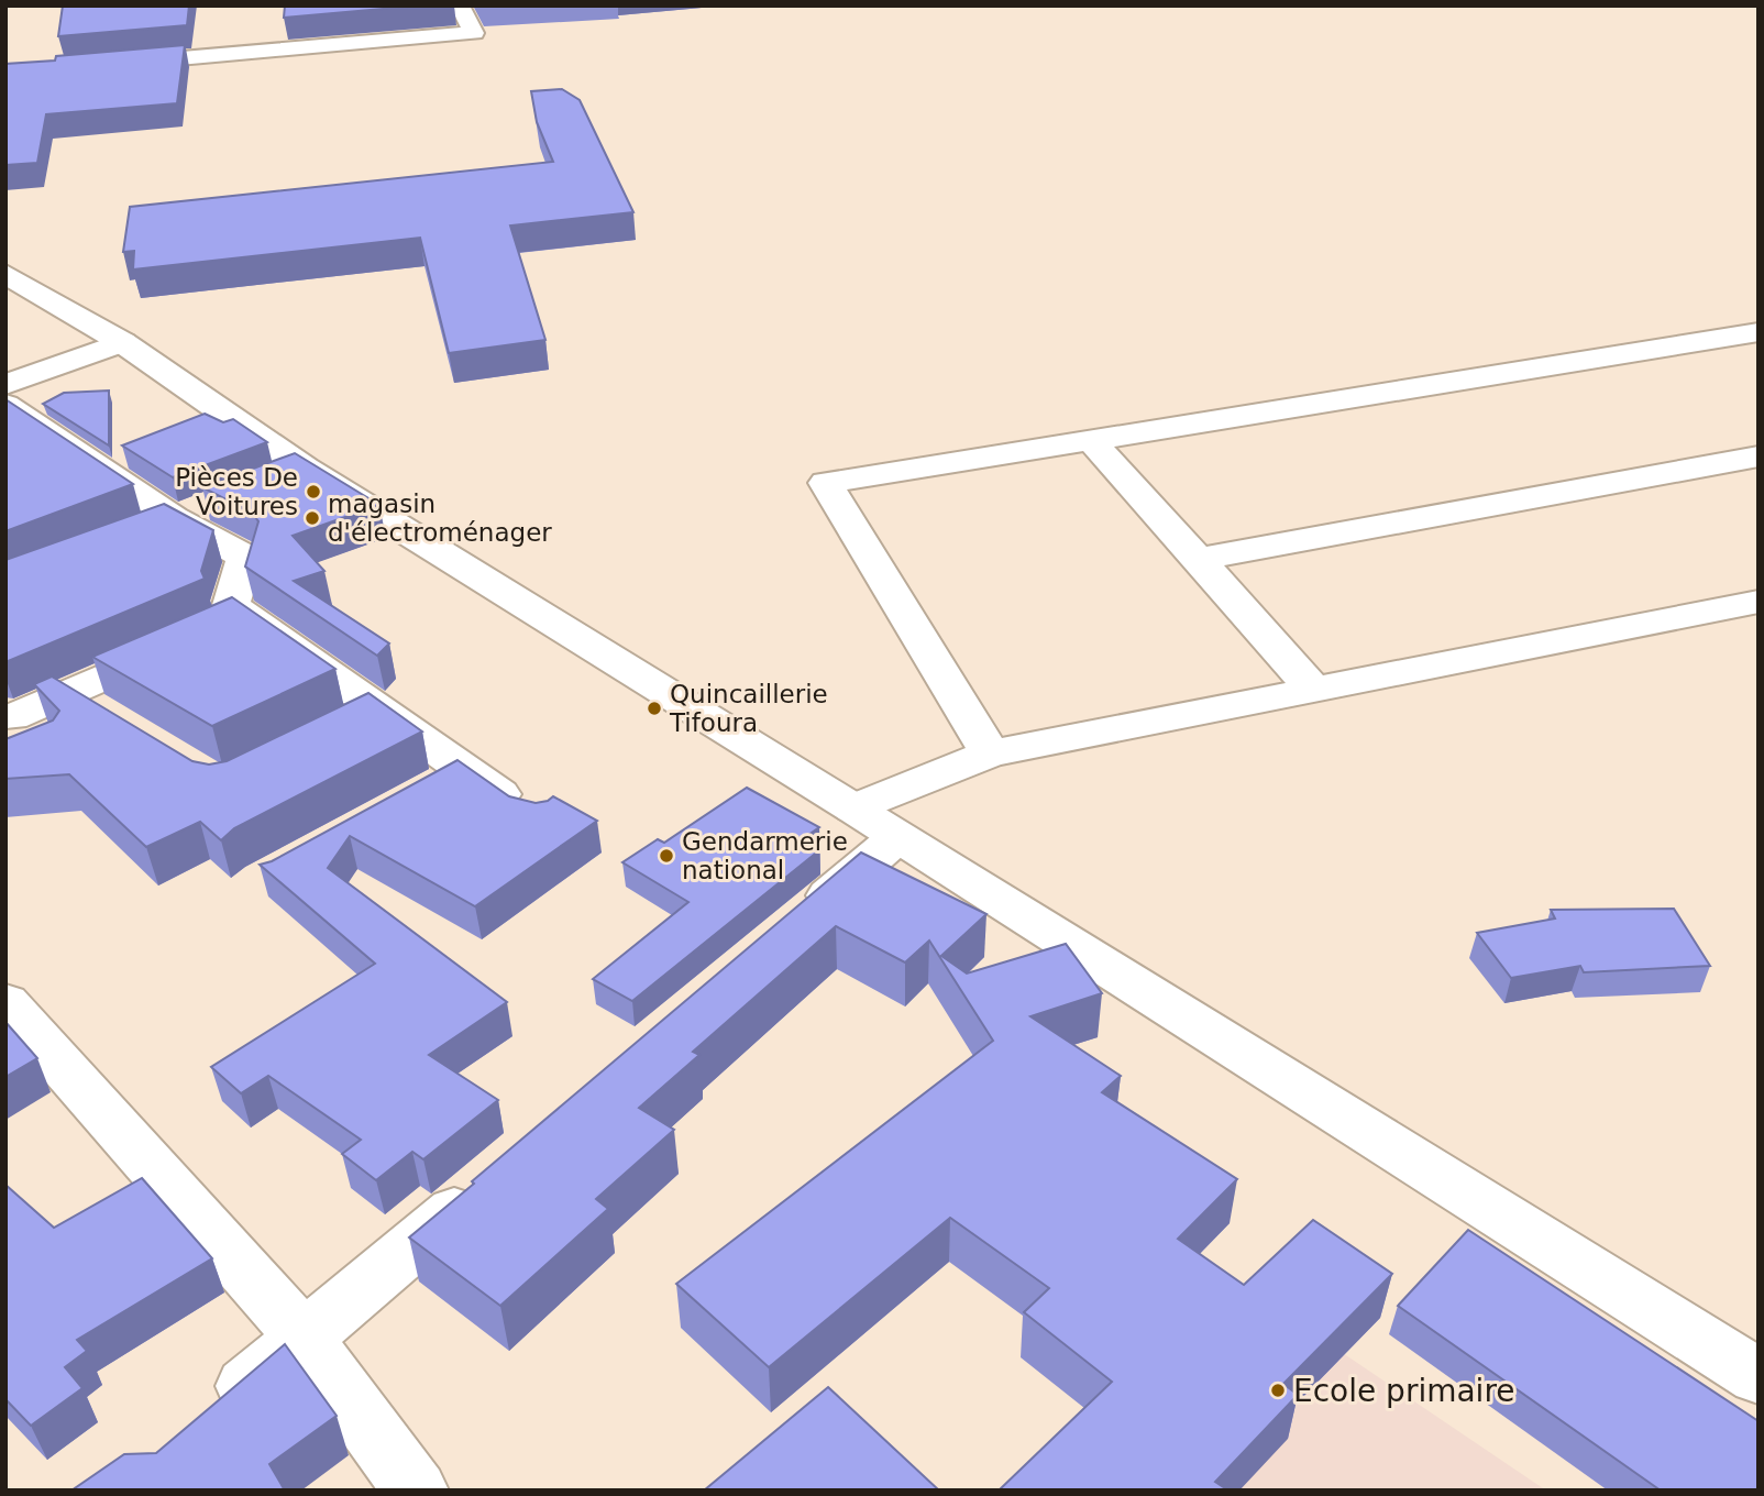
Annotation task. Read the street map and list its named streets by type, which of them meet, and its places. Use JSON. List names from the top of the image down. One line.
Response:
{"places":["Pièces De Voitures","magasin d'électroménager","Quincaillerie Tifoura","Gendarmerie national","Ecole primaire"]}
